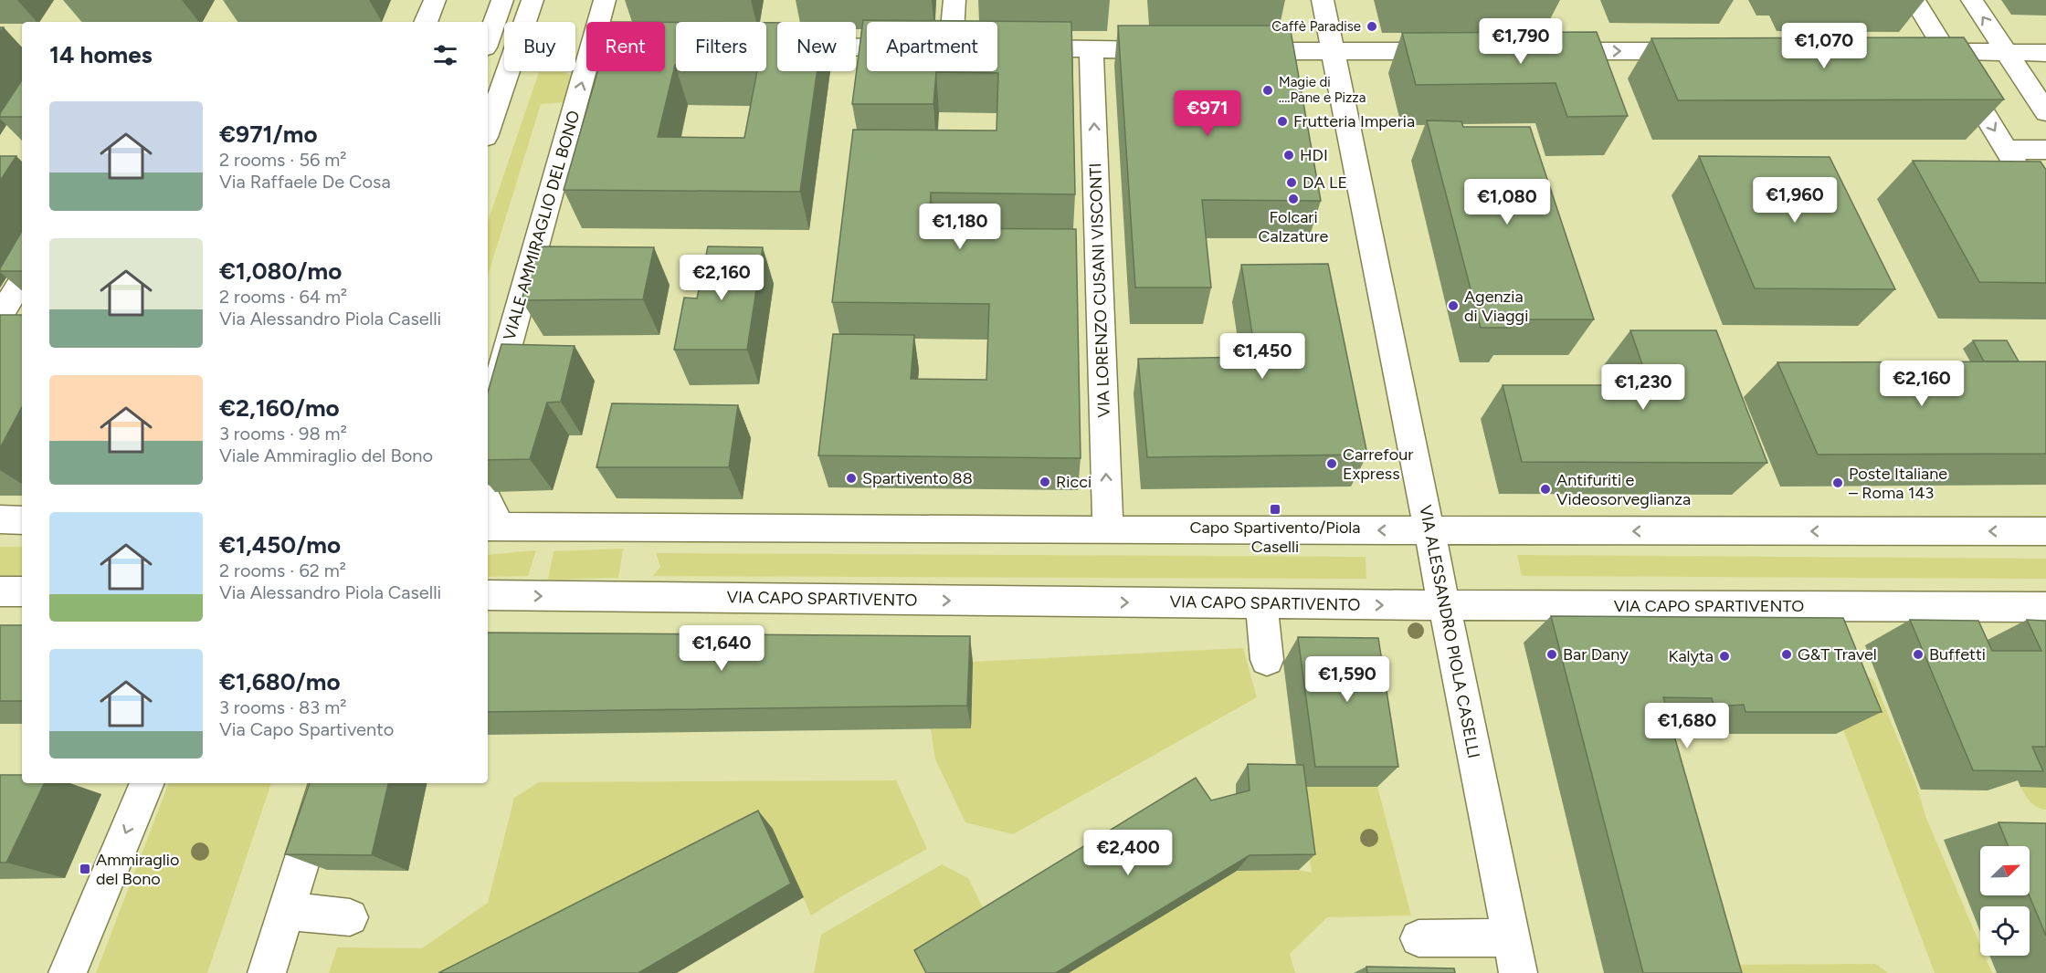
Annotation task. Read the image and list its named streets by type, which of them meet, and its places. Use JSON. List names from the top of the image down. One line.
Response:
{"streets":{"street":["VIALE AMMIRAGLIO DEL BONO","VIA LORENZO CUSANI VISCONTI","VIA CAPO SPARTIVENTO","VIA ALESSANDRO PIOLA CASELLI"]},"crossings":[["VIA CAPO SPARTIVENTO","VIA ALESSANDRO PIOLA CASELLI"]],"one_way":["VIALE AMMIRAGLIO DEL BONO","VIA LORENZO CUSANI VISCONTI"],"places":{"other":["Caffè Paradise","Magie di ....Pane e Pizza","Frutteria Imperia","HDI","DA LE","Folcari Calzature","Agenzia di Viaggi","Carrefour Express","Spartivento 88","Ricci","Poste Italiane – Roma 143","Antifuriti e Videosorveglianza","Bar Dany","G&T Travel","Buffetti","Kalyta"],"transit":["Capo Spartivento/Piola Caselli","Ammiraglio del Bono"]},"north":"top right","page":{"price":["€1,790","€1,070","€971","€1,960","€1,080","€1,180","€2,160","€1,450","€2,160","€1,230","€1,640","€1,590","€1,680","€2,400"],"chip":["Buy","Rent","Filters","New","Apartment"],"heading":"14 homes","list":[{"name":"€971/mo","note":"2 rooms · 56 m² · Via Raffaele De Cosa"},{"name":"€1,080/mo","note":"2 rooms · 64 m² · Via Alessandro Piola Caselli"},{"name":"€2,160/mo","note":"3 rooms · 98 m² · Viale Ammiraglio del Bono"},{"name":"€1,450/mo","note":"2 rooms · 62 m² · Via Alessandro Piola Caselli"},{"name":"€1,680/mo","note":"3 rooms · 83 m² · Via Capo Spartivento"}]}}
